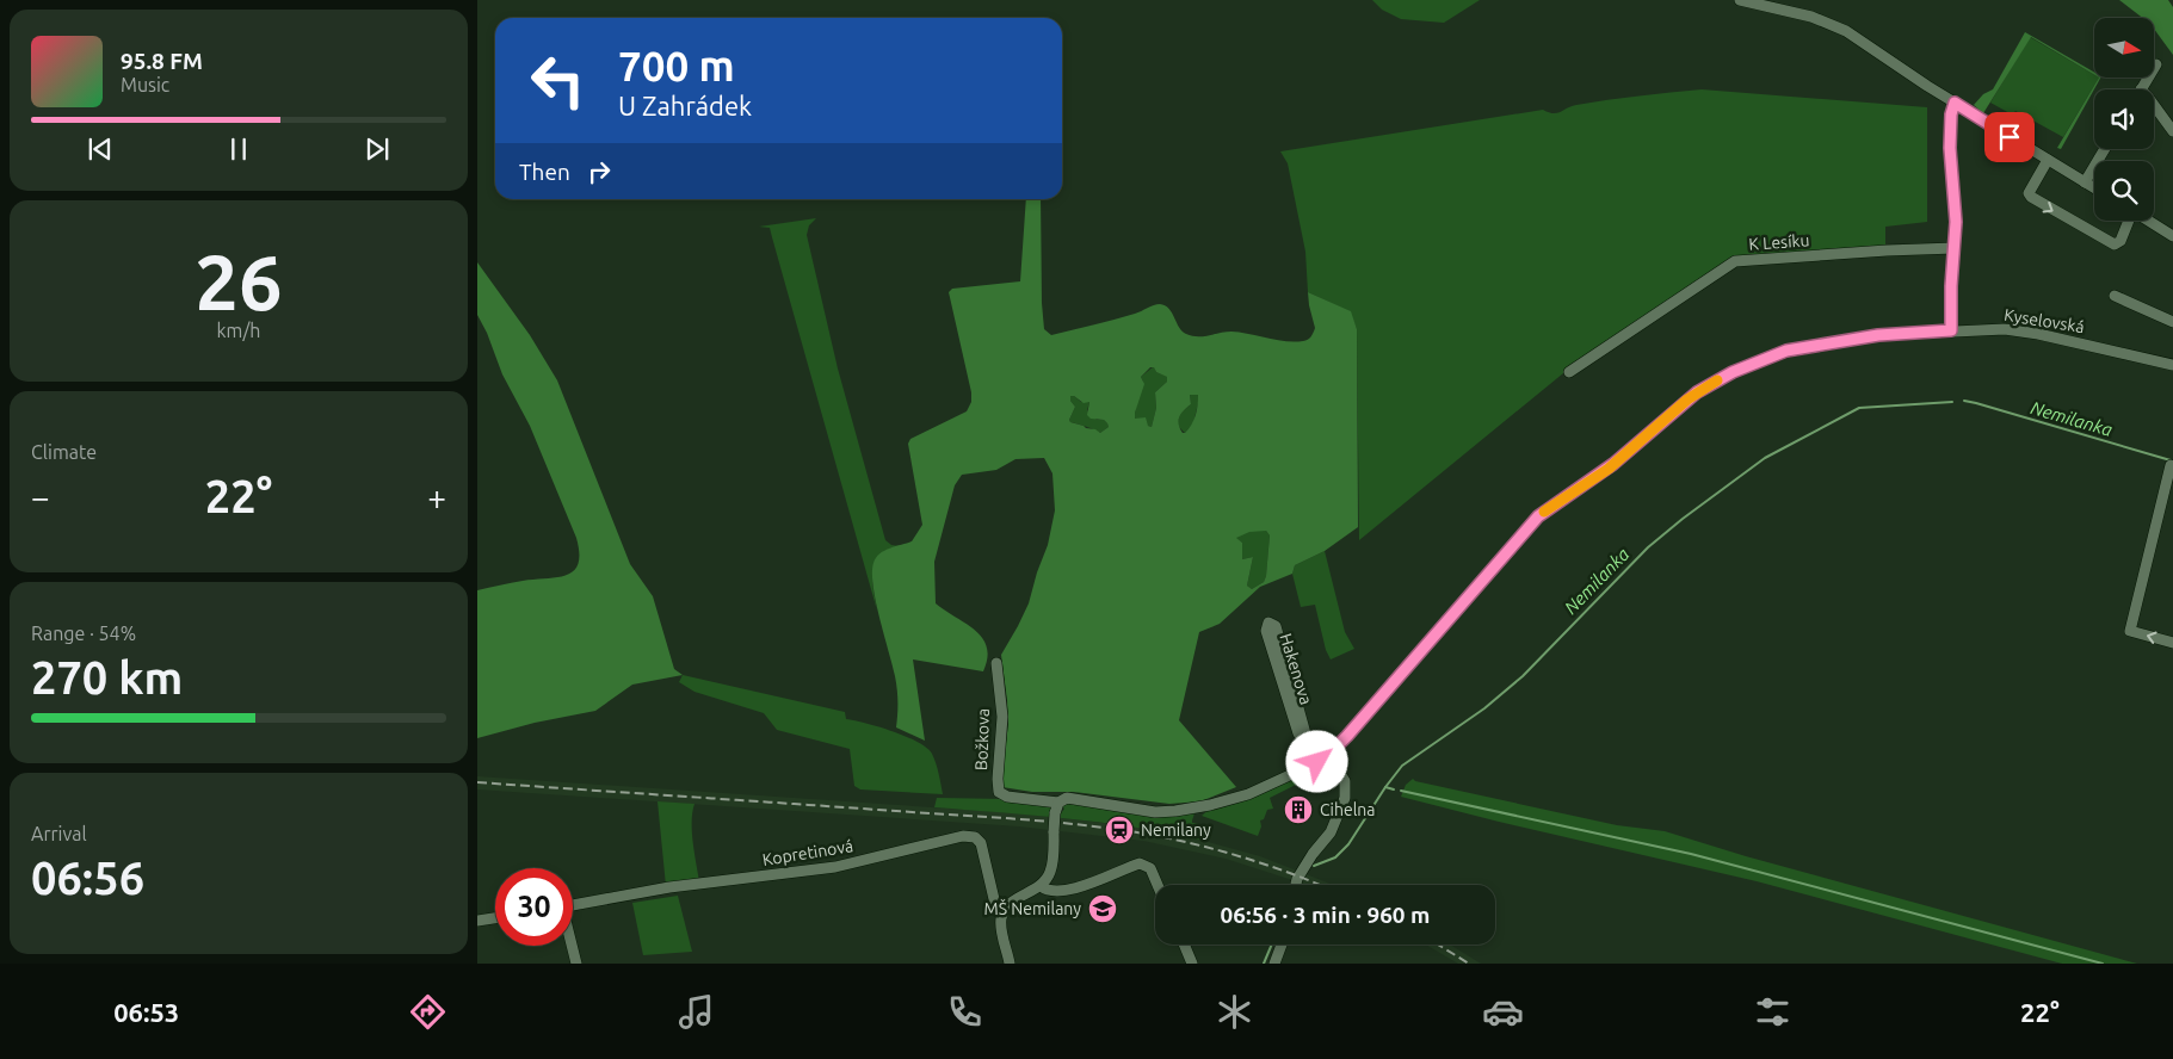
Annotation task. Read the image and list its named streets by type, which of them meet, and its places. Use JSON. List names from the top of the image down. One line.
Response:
{"streets":{"street":["K Lesíku","Kyselovská","Hakenova","Božkova","Kopretinová"]},"crossings":[["Kyselovská","Božkova"]],"water":["Nemilanka"],"places":{"building":["Cihelna"],"station":["Nemilany"],"school or university":["MŠ Nemilany"]},"north":"right","page":{"turn":["700 m","U Zahrádek"],"song":["95.8 FM","Music"],"then":"Then","tile":[["26","km/h"],"Climate",["Range · 54%","270 km"],["Arrival","06:56"]],"heat":["−","22°","+"],"limit":"30","trip":"06:56 · 3 min · 960 m","tabs":["06:53","22°"]}}
